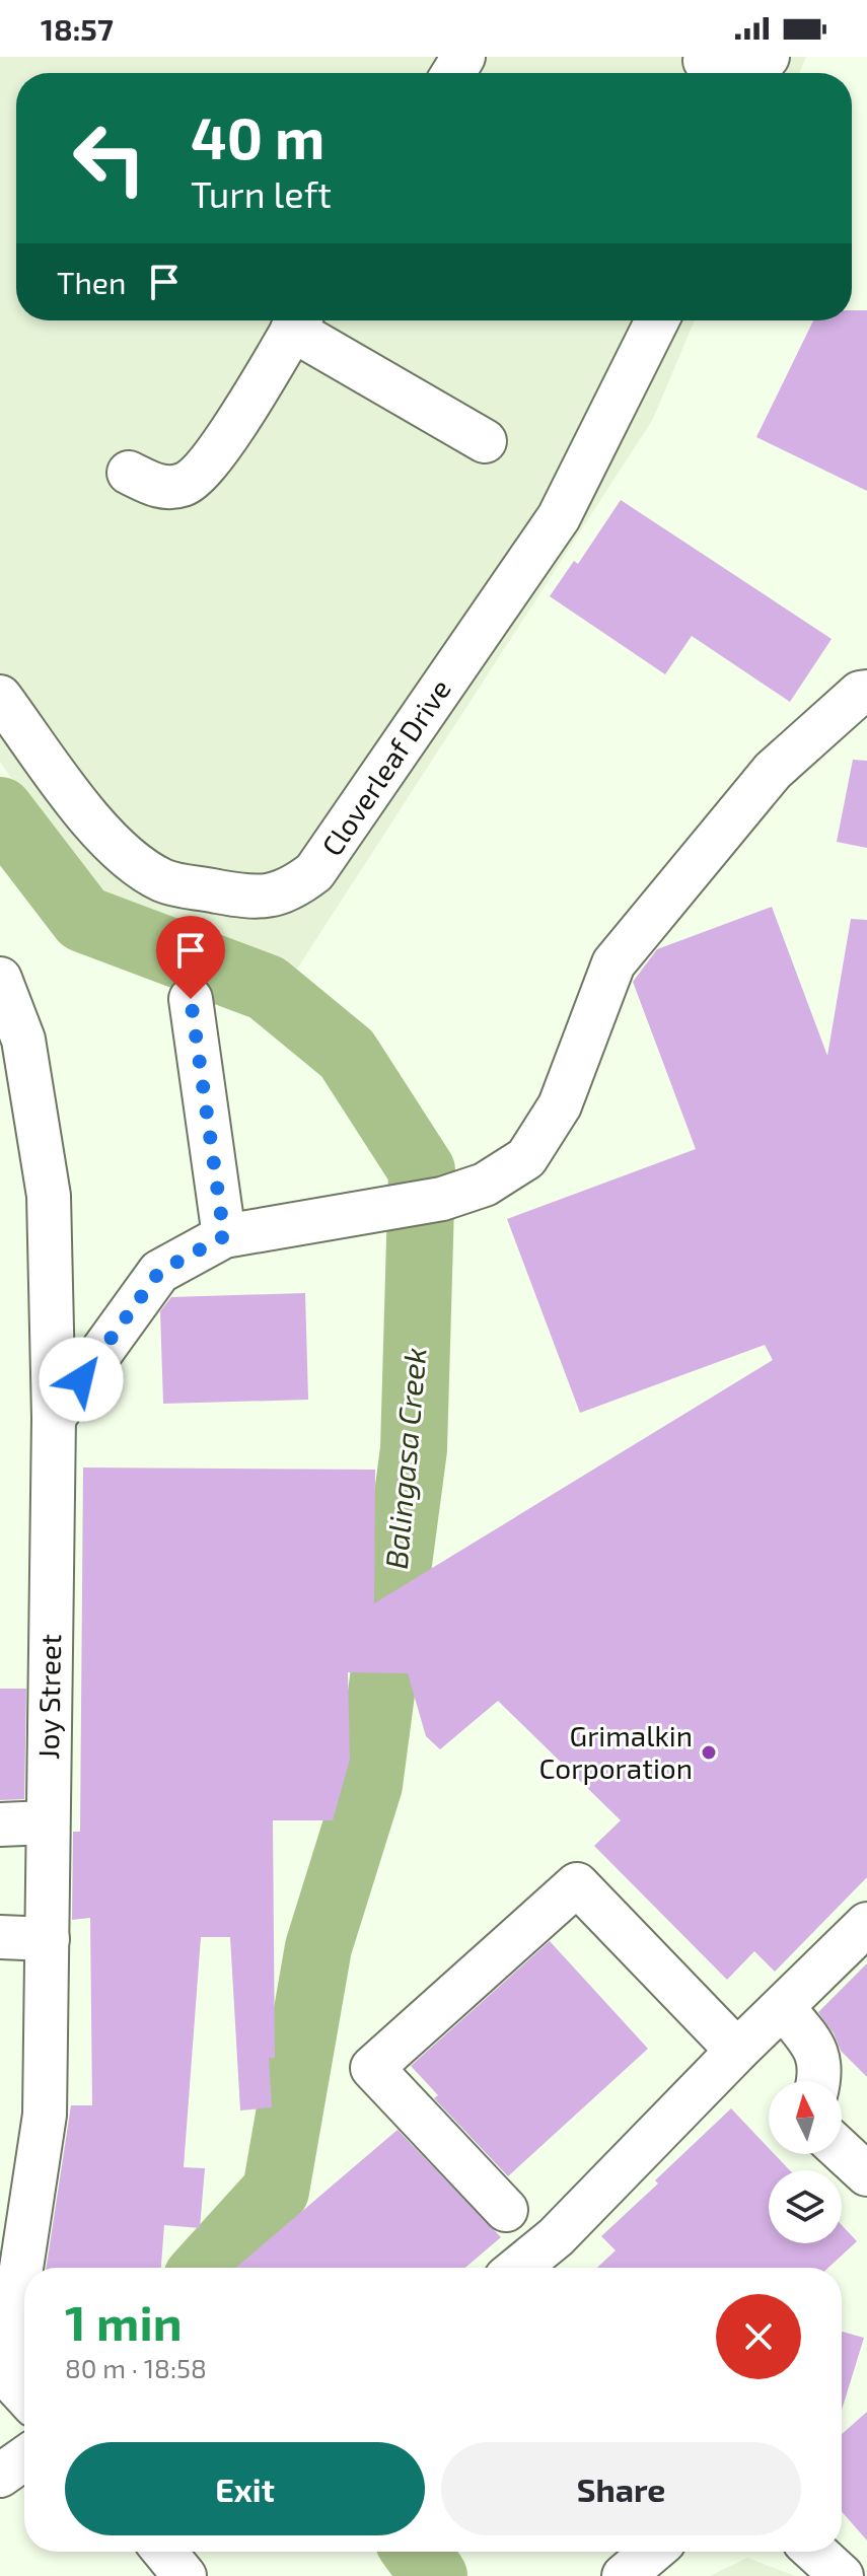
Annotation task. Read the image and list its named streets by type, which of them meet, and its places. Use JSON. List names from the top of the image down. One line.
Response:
{"streets":{"street":["Cloverleaf Drive","Joy Street"]},"water":["Balingasa Creek"],"places":["Grimalkin Corporation"],"north":"top","page":{"status":"18:57","turn":["40 m","Turn left"],"then":"Then","heading":["1 min","80 m · 18:58"],"buttons":["Exit","Share"]}}
